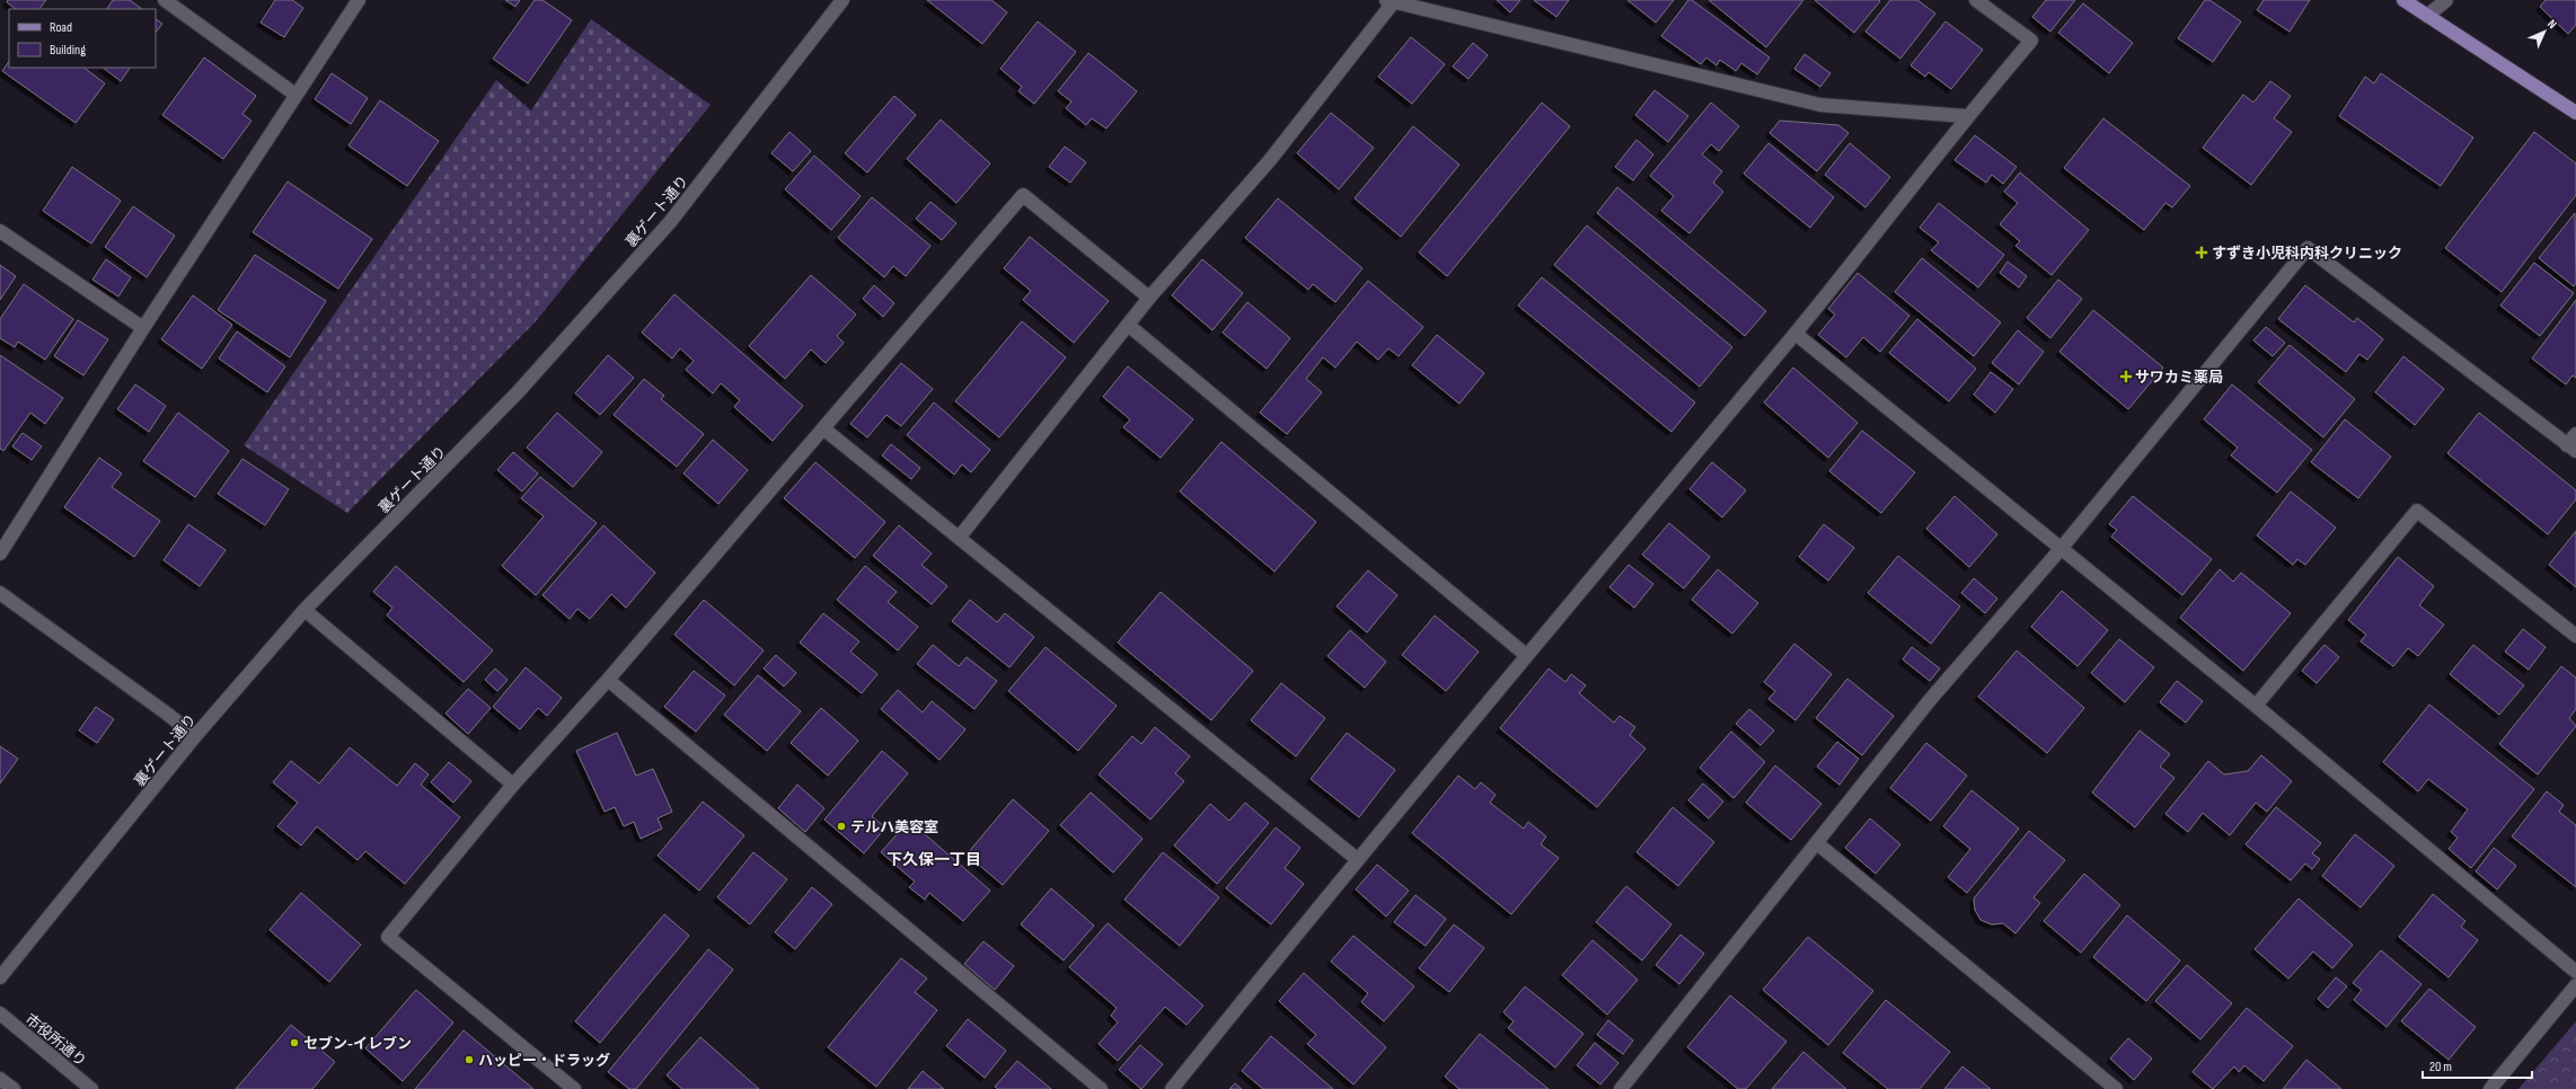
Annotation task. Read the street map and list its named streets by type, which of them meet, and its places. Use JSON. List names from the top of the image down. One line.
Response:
{"streets":{"street":["裏ゲート通り","市役所通り"]},"districts":["下久保一丁目"],"places":{"health":["すずき小児科内科クリニック","サワカミ薬局"],"other":["テルハ美容室","セブン-イレブン","ハッピー・ドラッグ"]},"legend":["Road","Building"],"scale_bar":"20 m","north":"top right"}
